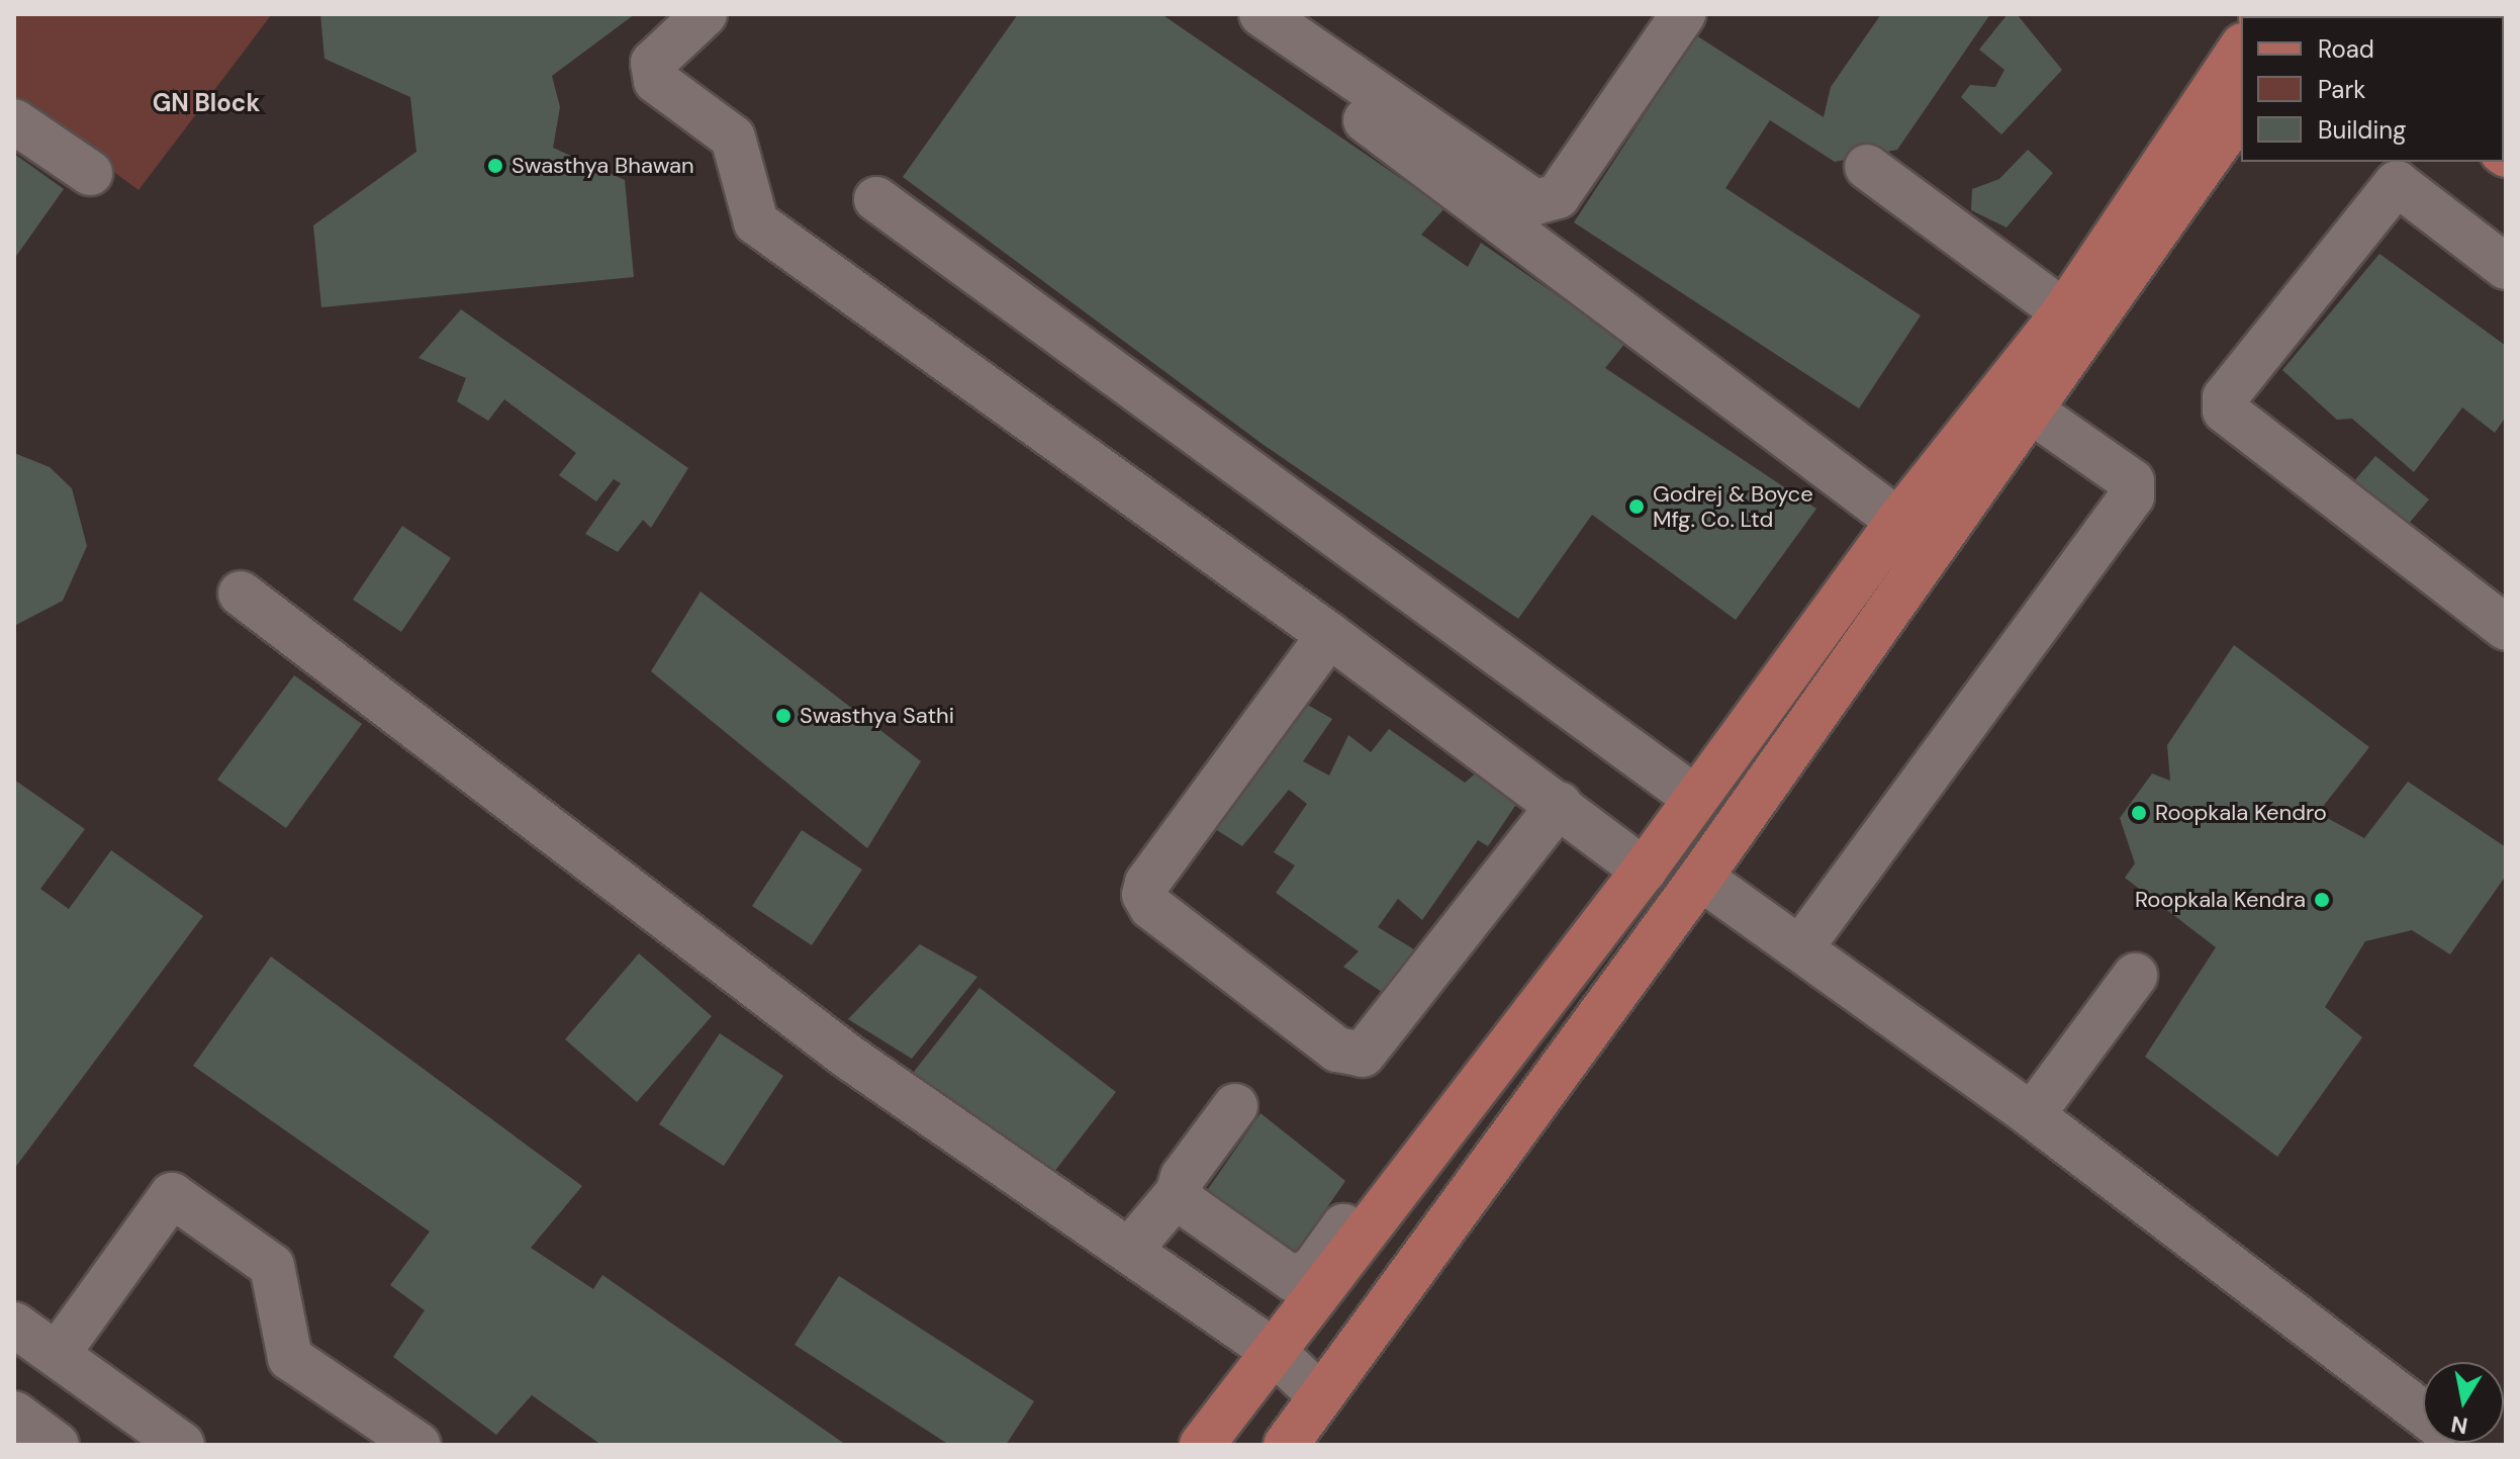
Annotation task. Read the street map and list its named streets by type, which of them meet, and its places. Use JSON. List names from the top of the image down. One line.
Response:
{"districts":["GN Block"],"places":["Swasthya Bhawan","Godrej & Boyce Mfg. Co. Ltd","Swasthya Sathi","Roopkala Kendro","Roopkala Kendra"],"legend":["Road","Park","Building"],"north":"bottom"}
